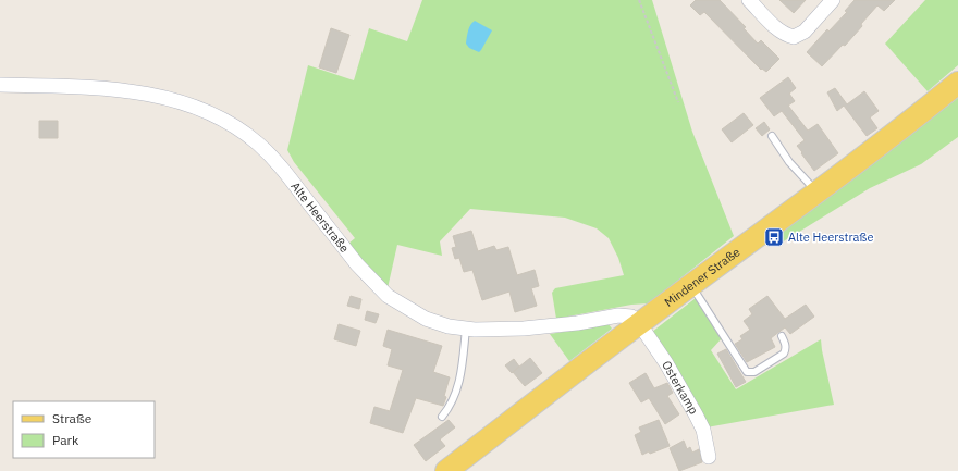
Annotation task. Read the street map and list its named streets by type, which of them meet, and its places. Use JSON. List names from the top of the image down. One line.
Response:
{"streets":{"main road":["Mindener Straße"],"street":["Alte Heerstraße","Osterkamp"]},"crossings":[["Alte Heerstraße","Mindener Straße"],["Alte Heerstraße","Osterkamp"],["Mindener Straße","Osterkamp"]],"places":{"bus stop":["Alte Heerstraße"]},"legend":["Straße","Park"]}
